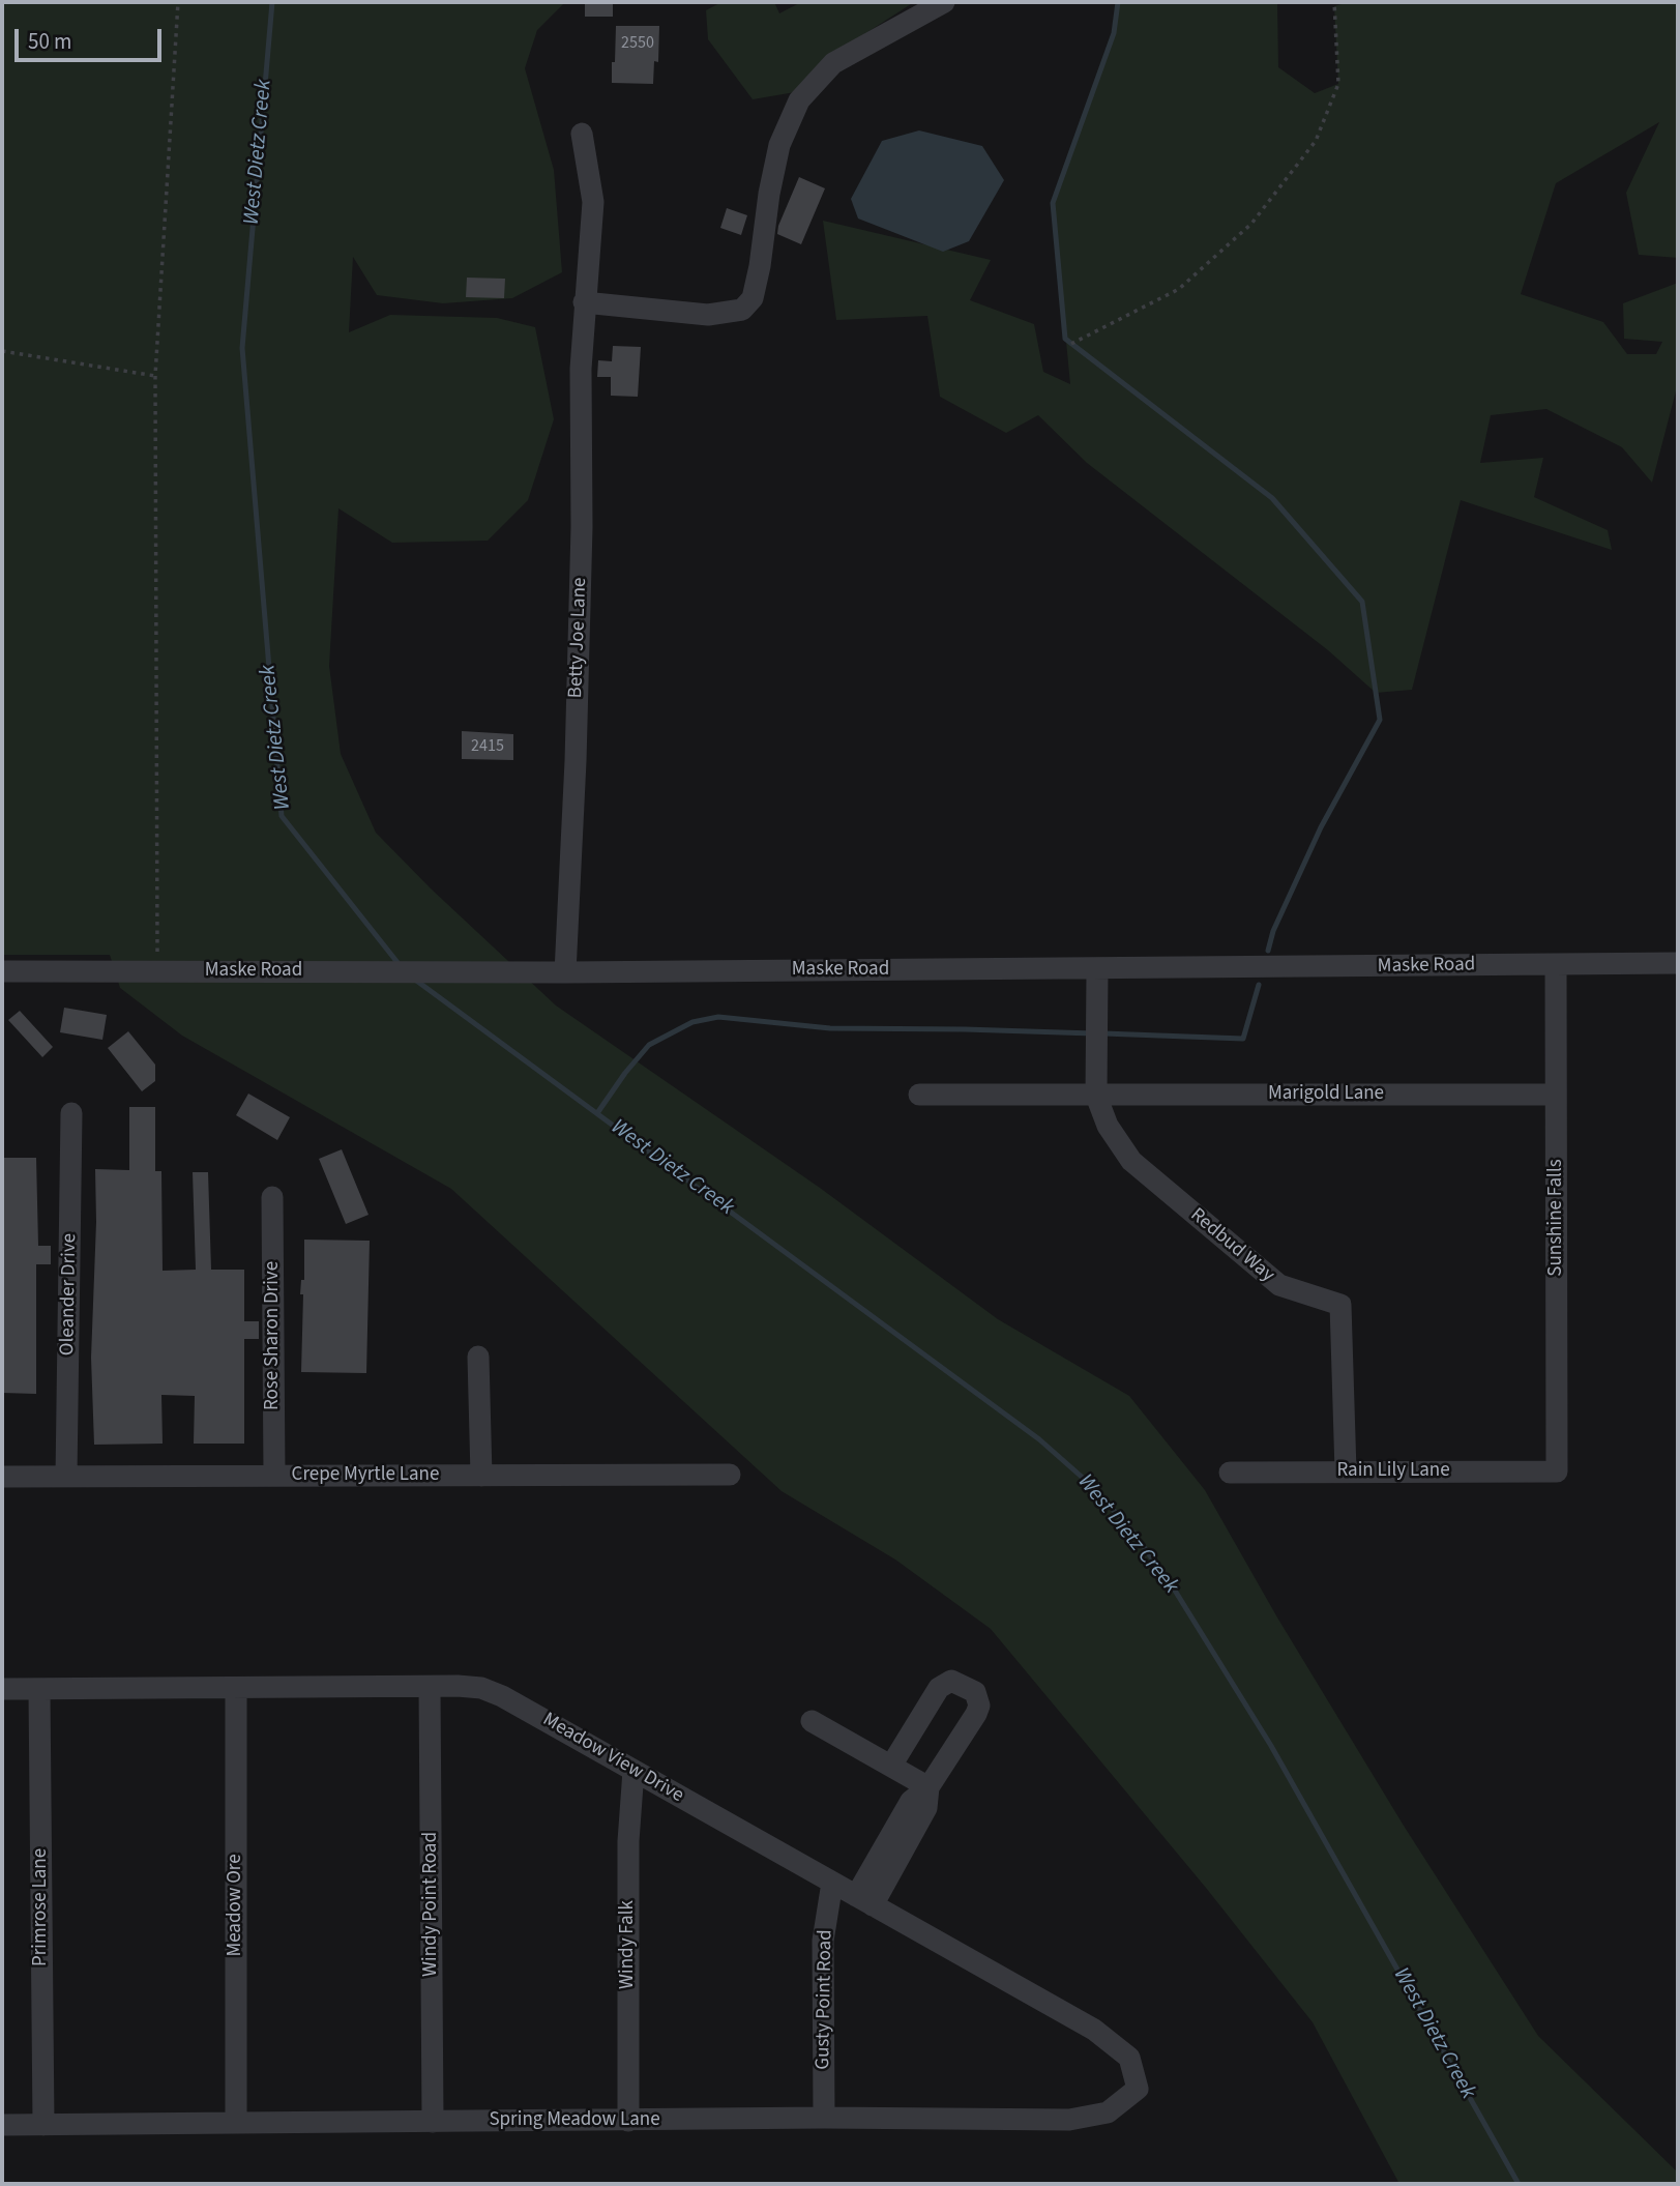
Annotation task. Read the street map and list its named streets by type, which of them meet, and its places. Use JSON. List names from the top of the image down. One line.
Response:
{"streets":{"street":["Betty Joe Lane","Maske Road","Marigold Lane","Sunshine Falls","Redbud Way","Oleander Drive","Rose Sharon Drive","Rain Lily Lane","Crepe Myrtle Lane","Meadow View Drive","Windy Point Road","Meadow Ore","Primrose Lane","Windy Falk","Gusty Point Road","Spring Meadow Lane"]},"crossings":[["Betty Joe Lane","Maske Road"],["Maske Road","Sunshine Falls"],["Marigold Lane","Sunshine Falls"],["Marigold Lane","Redbud Way"],["Sunshine Falls","Rain Lily Lane"],["Redbud Way","Rain Lily Lane"],["Oleander Drive","Crepe Myrtle Lane"],["Rose Sharon Drive","Crepe Myrtle Lane"],["Meadow View Drive","Windy Point Road"],["Meadow View Drive","Meadow Ore"],["Meadow View Drive","Primrose Lane"],["Meadow View Drive","Windy Falk"],["Meadow View Drive","Gusty Point Road"],["Meadow View Drive","Spring Meadow Lane"],["Windy Point Road","Spring Meadow Lane"],["Meadow Ore","Spring Meadow Lane"],["Primrose Lane","Spring Meadow Lane"],["Windy Falk","Spring Meadow Lane"],["Gusty Point Road","Spring Meadow Lane"]],"water":["West Dietz Creek"],"house_numbers":["2550","2415"],"scale_bar":"50 m"}
